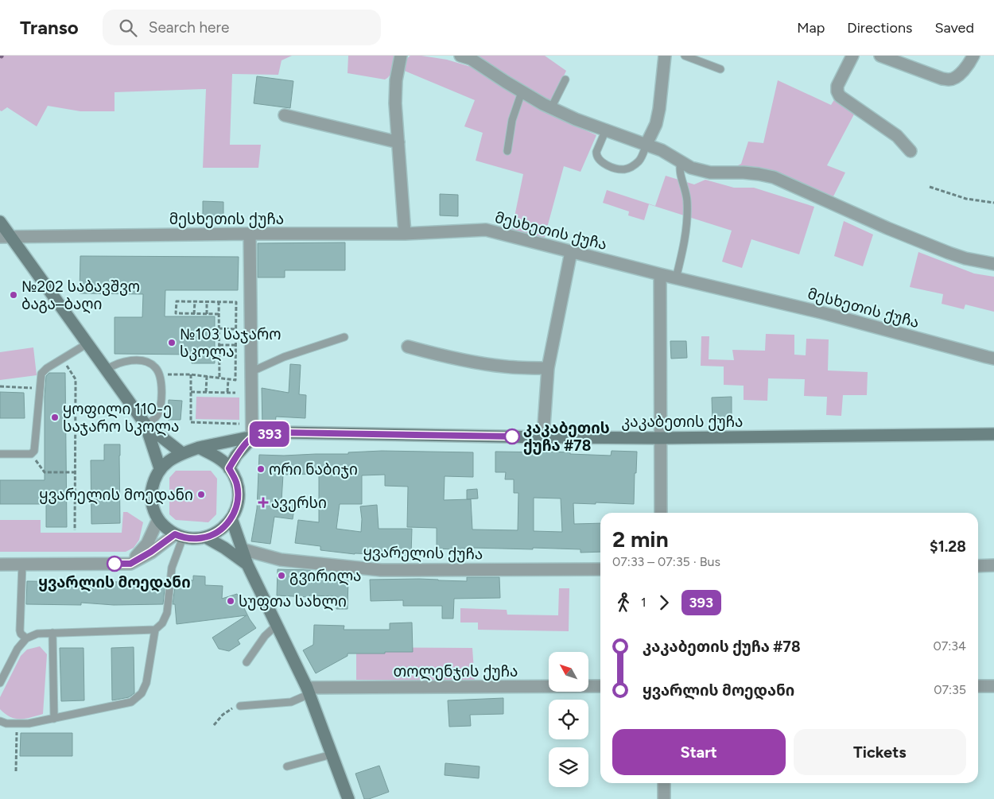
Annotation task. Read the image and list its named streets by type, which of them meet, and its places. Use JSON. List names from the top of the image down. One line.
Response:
{"streets":{"street":["მესხეთის ქუჩა","კაკაბეთის ქუჩა","ყვარელის ქუჩა","თოლენჯის ქუჩა"]},"places":{"other":["№202 საბავშვო ბაგა–ბაღი","№103 საჯარო სკოლა","ყოფილი 110-ე საჯარო სკოლა","კაკაბეთის ქუჩა #78","ორი ნაბიჯი","ყვარელის მოედანი","ყვარლის მოედანი","გვირილა","სუფთა სახლი"],"health":["ავერსი"]},"lines":["bus line 393"],"north":"top left","page":{"header":"Transo","search":"Search here","nav":["Map","Directions","Saved"],"on_map":"393","heading":["2 min","07:33 – 07:35 · Bus","$1.28"],"legs":["1","393"],"list":[{"name":"კაკაბეთის ქუჩა #78","value":"07:34"},{"name":"ყვარლის მოედანი","value":"07:35"}],"buttons":["Start","Tickets"]}}
